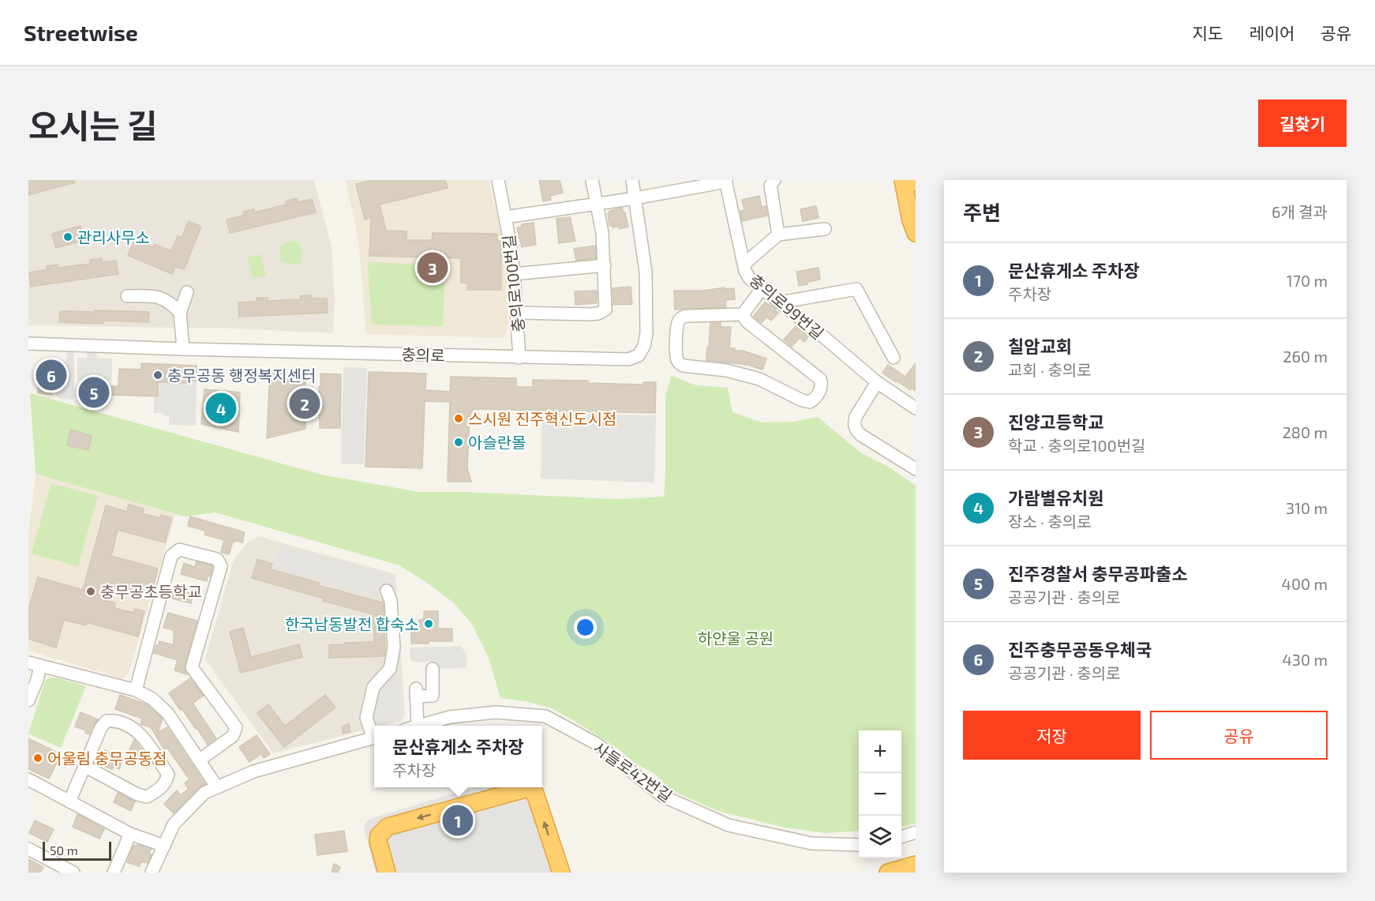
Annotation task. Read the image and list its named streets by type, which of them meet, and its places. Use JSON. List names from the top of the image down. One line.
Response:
{"streets":{"street":["충의로100번길","충의로99번길","충의로","사들로42번길"]},"crossings":[["충의로100번길","충의로99번길"],["충의로100번길","충의로"],["충의로99번길","충의로"]],"parks":["하얀울 공원"],"places":["관리사무소","충무공동 행정복지센터","스시원 진주혁신도시점","아슬란몰","충무공초등학교","한국남동발전 합숙소","어울림 충무공동점"],"scale_bar":"50 m","page":{"header":"Streetwise","nav":["지도","레이어","공유"],"title":"오시는 길","buttons":["길찾기",["저장","공유"]],"heading":["주변","6개 결과"],"list":[{"mark":"1","name":"문산휴게소 주차장","note":"주차장","value":"170 m"},{"mark":"2","name":"칠암교회","note":"교회 · 충의로","value":"260 m"},{"mark":"3","name":"진양고등학교","note":"학교 · 충의로100번길","value":"280 m"},{"mark":"4","name":"가람별유치원","note":"장소 · 충의로","value":"310 m"},{"mark":"5","name":"진주경찰서 충무공파출소","note":"공공기관 · 충의로","value":"400 m"},{"mark":"6","name":"진주충무공동우체국","note":"공공기관 · 충의로","value":"430 m"}],"pins":["3","6","5","2","4","1"],"popup":["문산휴게소 주차장","주차장"],"map_buttons":["+","−"],"scale":"50 m"}}
